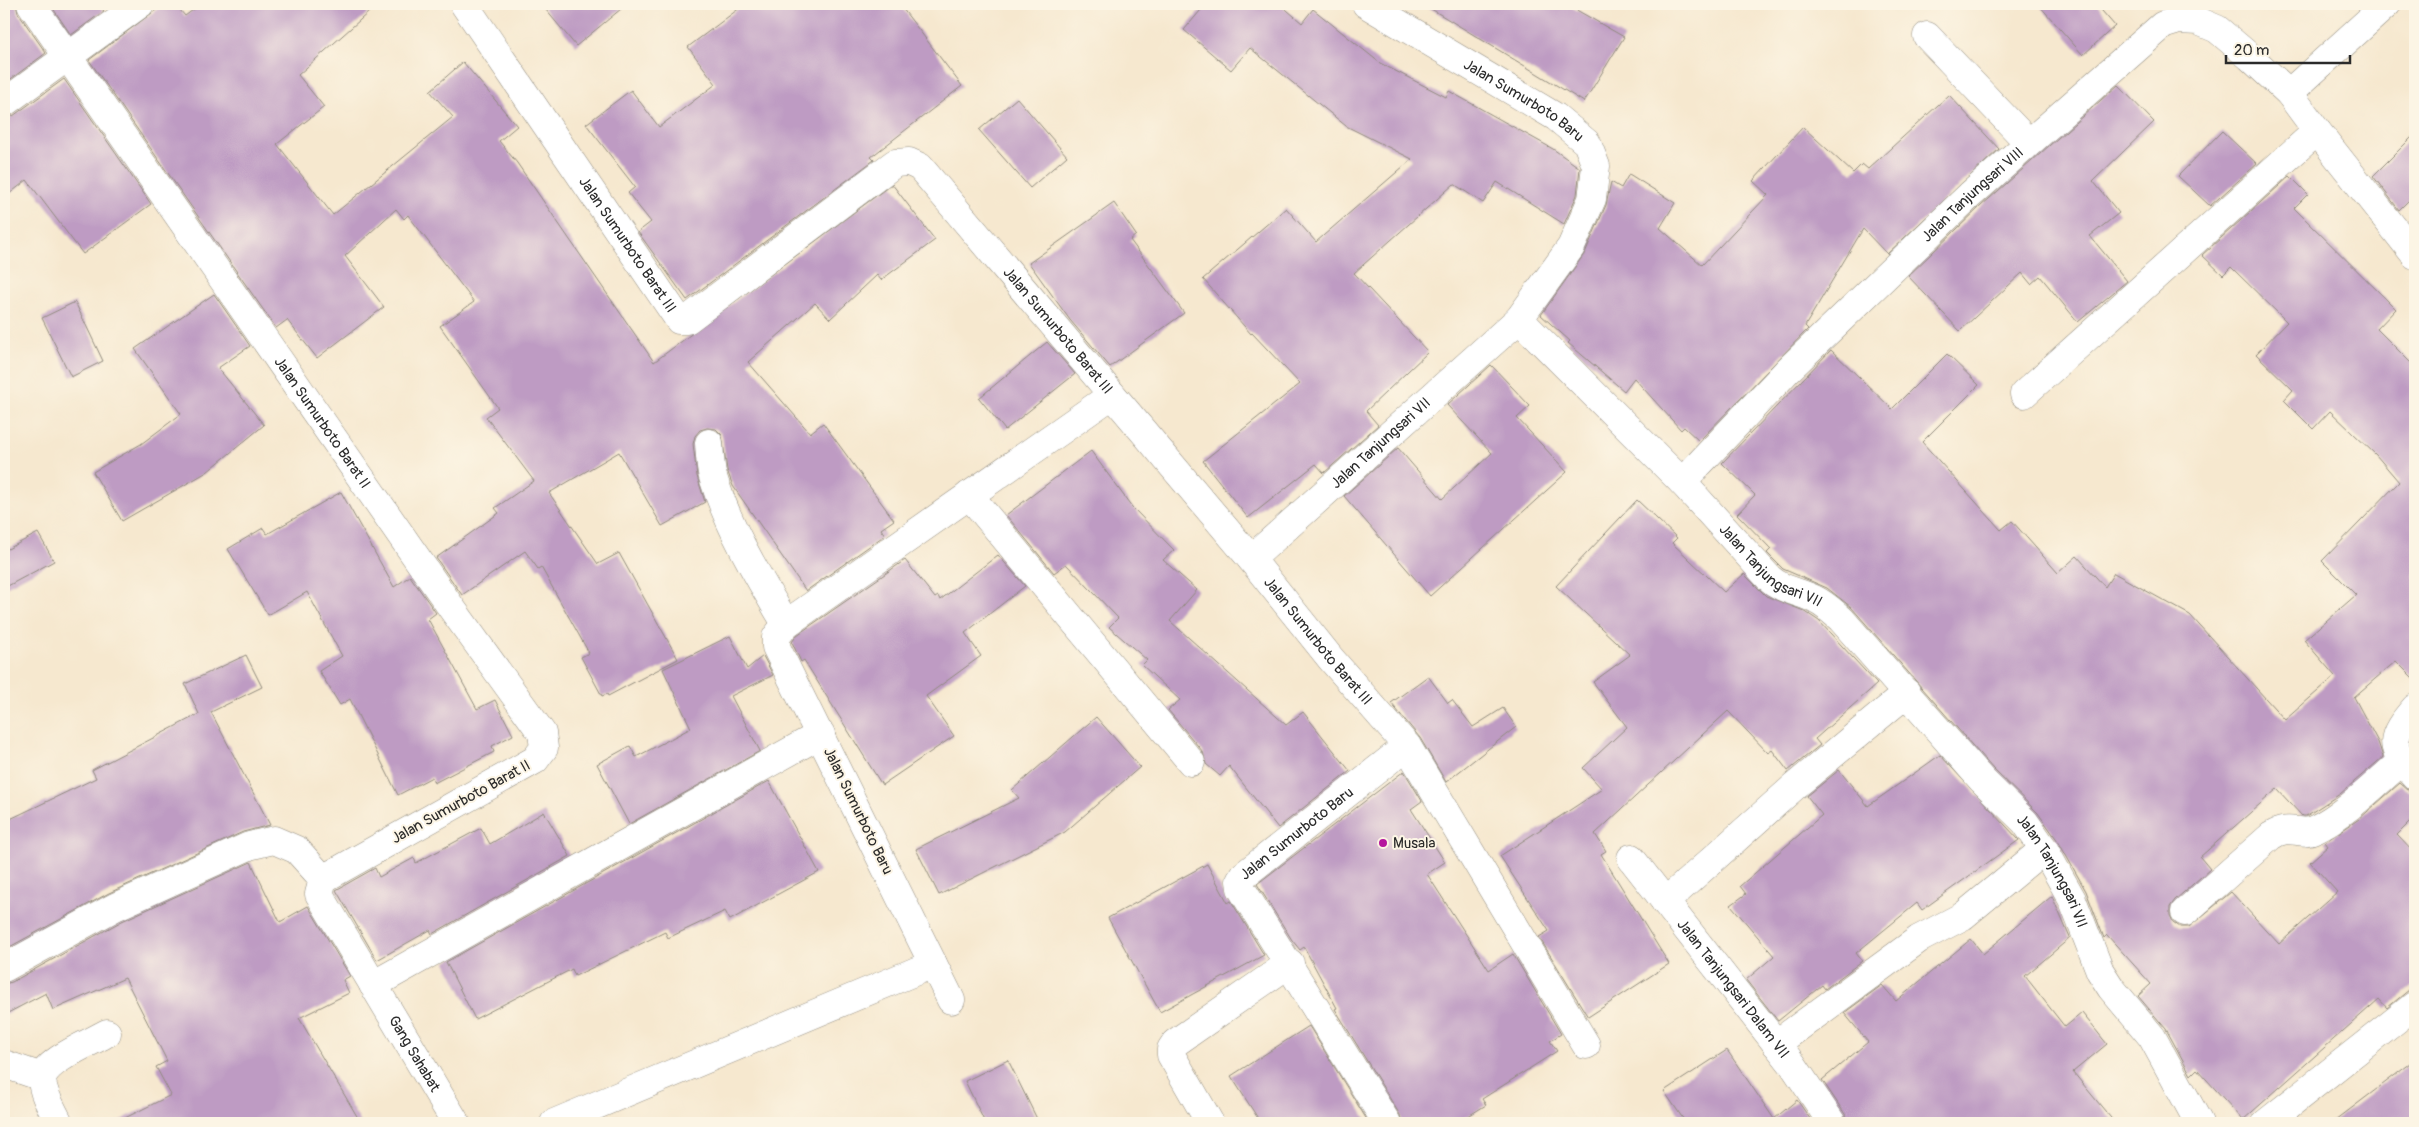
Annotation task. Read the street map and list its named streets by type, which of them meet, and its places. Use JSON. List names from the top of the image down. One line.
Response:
{"streets":{"street":["Jalan Sumurboto Baru","Jalan Tanjungsari VIII","Jalan Sumurboto Barat III","Jalan Sumurboto Barat II","Jalan Tanjungsari VII","Jalan Tanjungsari Dalam VII","Gang Sahabat"]},"crossings":[["Jalan Sumurboto Baru","Jalan Sumurboto Barat III"],["Jalan Sumurboto Baru","Jalan Tanjungsari VII"],["Jalan Tanjungsari VIII","Jalan Tanjungsari VII"],["Jalan Sumurboto Barat III","Jalan Tanjungsari VII"]],"places":["Musala"],"scale_bar":"20 m"}
